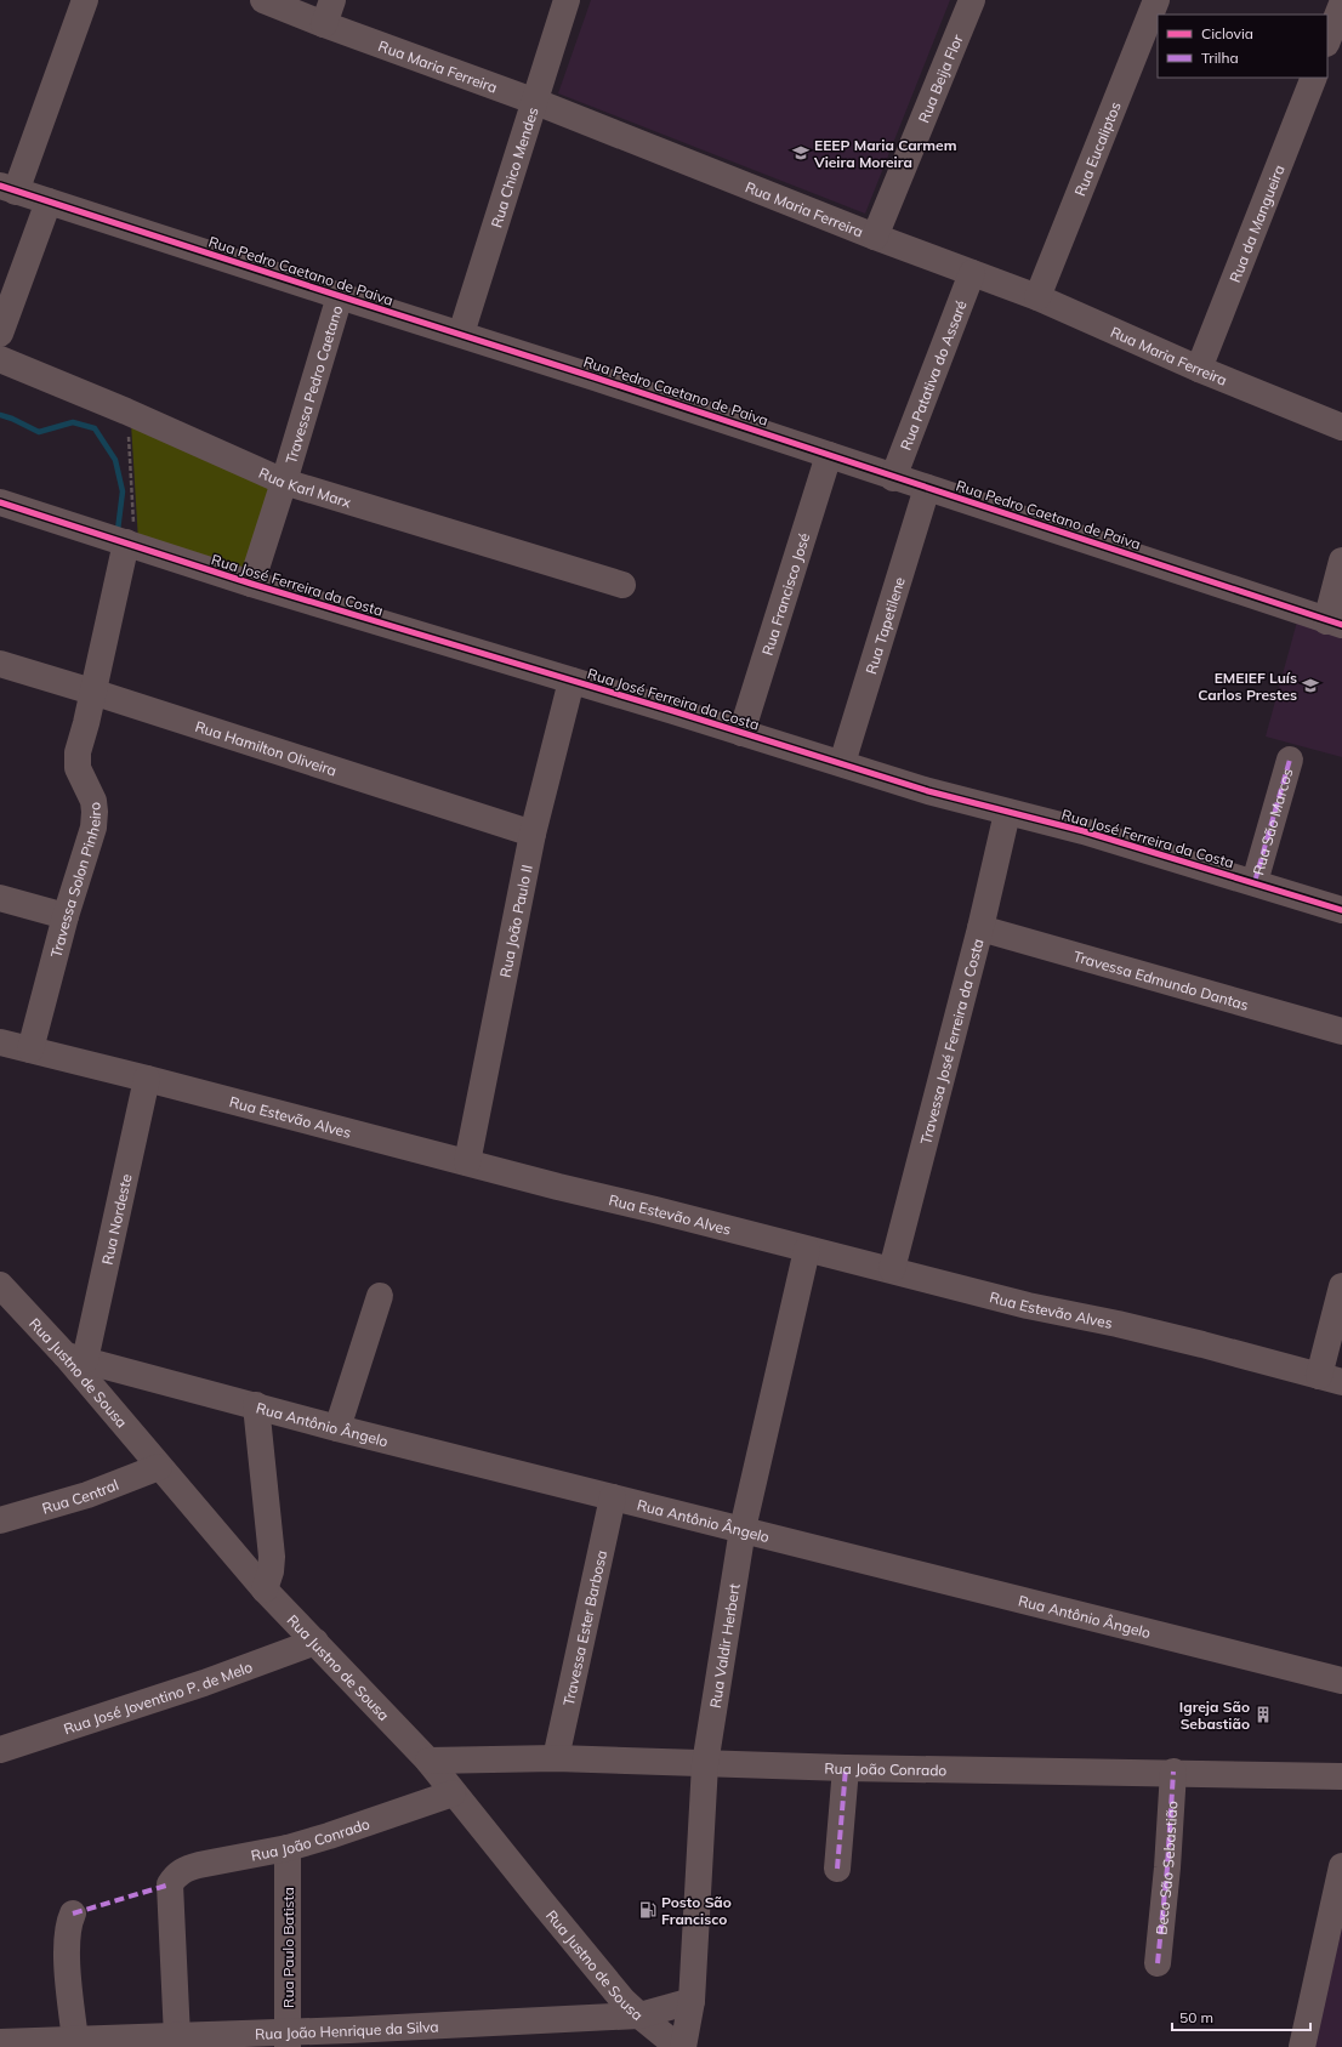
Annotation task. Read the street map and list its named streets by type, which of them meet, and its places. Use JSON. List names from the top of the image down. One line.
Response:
{"streets":{"street":["Rua Maria Ferreira","Rua Beija Flor","Rua Eucaliptos","Rua Chico Mendes","Rua da Mangueira","Rua Pedro Caetano de Paiva","Rua Patativa do Assaré","Travessa Pedro Caetano","Rua Karl Marx","Rua José Ferreira da Costa","Rua Francisco José","Rua Tapetilene","Rua Hamilton Oliveira","Rua São Marcos","Travessa Solon Pinheiro","Rua João Paulo II","Travessa Edmundo Dantas","Travessa José Ferreira da Costa","Rua Estevão Alves","Rua Nordeste","Rua Justno de Sousa","Rua Antônio Ângelo","Rua Central","Travessa Ester Barbosa","Rua Valdir Herbert","Rua José Joventino P. de Melo","Rua João Conrado","Beco São Sebastião","Rua Paulo Batista","Rua João Henrique da Silva"]},"crossings":[["Rua Maria Ferreira","Rua Beija Flor"],["Rua Maria Ferreira","Rua Eucaliptos"],["Rua Maria Ferreira","Rua Chico Mendes"],["Rua Maria Ferreira","Rua da Mangueira"],["Rua Maria Ferreira","Rua Patativa do Assaré"],["Rua Chico Mendes","Rua Pedro Caetano de Paiva"],["Rua Pedro Caetano de Paiva","Rua Patativa do Assaré"],["Rua Pedro Caetano de Paiva","Travessa Pedro Caetano"],["Rua Pedro Caetano de Paiva","Rua Francisco José"],["Rua Pedro Caetano de Paiva","Rua Tapetilene"],["Travessa Pedro Caetano","Rua Karl Marx"],["Travessa Pedro Caetano","Rua José Ferreira da Costa"],["Rua José Ferreira da Costa","Rua Francisco José"],["Rua José Ferreira da Costa","Rua Tapetilene"],["Rua José Ferreira da Costa","Rua São Marcos"],["Rua José Ferreira da Costa","Travessa Solon Pinheiro"],["Rua José Ferreira da Costa","Rua João Paulo II"],["Rua José Ferreira da Costa","Travessa José Ferreira da Costa"],["Rua Hamilton Oliveira","Travessa Solon Pinheiro"],["Rua Hamilton Oliveira","Rua João Paulo II"],["Travessa Solon Pinheiro","Rua Estevão Alves"],["Rua João Paulo II","Rua Estevão Alves"],["Travessa Edmundo Dantas","Travessa José Ferreira da Costa"],["Travessa José Ferreira da Costa","Rua Estevão Alves"],["Rua Estevão Alves","Rua Nordeste"],["Rua Estevão Alves","Rua Valdir Herbert"],["Rua Nordeste","Rua Justno de Sousa"],["Rua Nordeste","Rua Antônio Ângelo"],["Rua Justno de Sousa","Rua Antônio Ângelo"],["Rua Justno de Sousa","Rua Central"],["Rua Justno de Sousa","Rua José Joventino P. de Melo"],["Rua Justno de Sousa","Rua João Conrado"],["Rua Justno de Sousa","Rua João Henrique da Silva"],["Rua Antônio Ângelo","Travessa Ester Barbosa"],["Rua Antônio Ângelo","Rua Valdir Herbert"],["Travessa Ester Barbosa","Rua João Conrado"],["Rua Valdir Herbert","Rua João Conrado"],["Rua Valdir Herbert","Rua João Henrique da Silva"],["Rua João Conrado","Beco São Sebastião"],["Rua João Conrado","Rua Paulo Batista"],["Rua João Conrado","Rua João Henrique da Silva"],["Rua Paulo Batista","Rua João Henrique da Silva"]],"places":{"school or university":["EEEP Maria Carmem Vieira Moreira","EMEIEF Luís Carlos Prestes"],"building":["Igreja São Sebastião"],"fuel station":["Posto São Francisco"]},"legend":["Ciclovia","Trilha"],"scale_bar":"50 m"}
